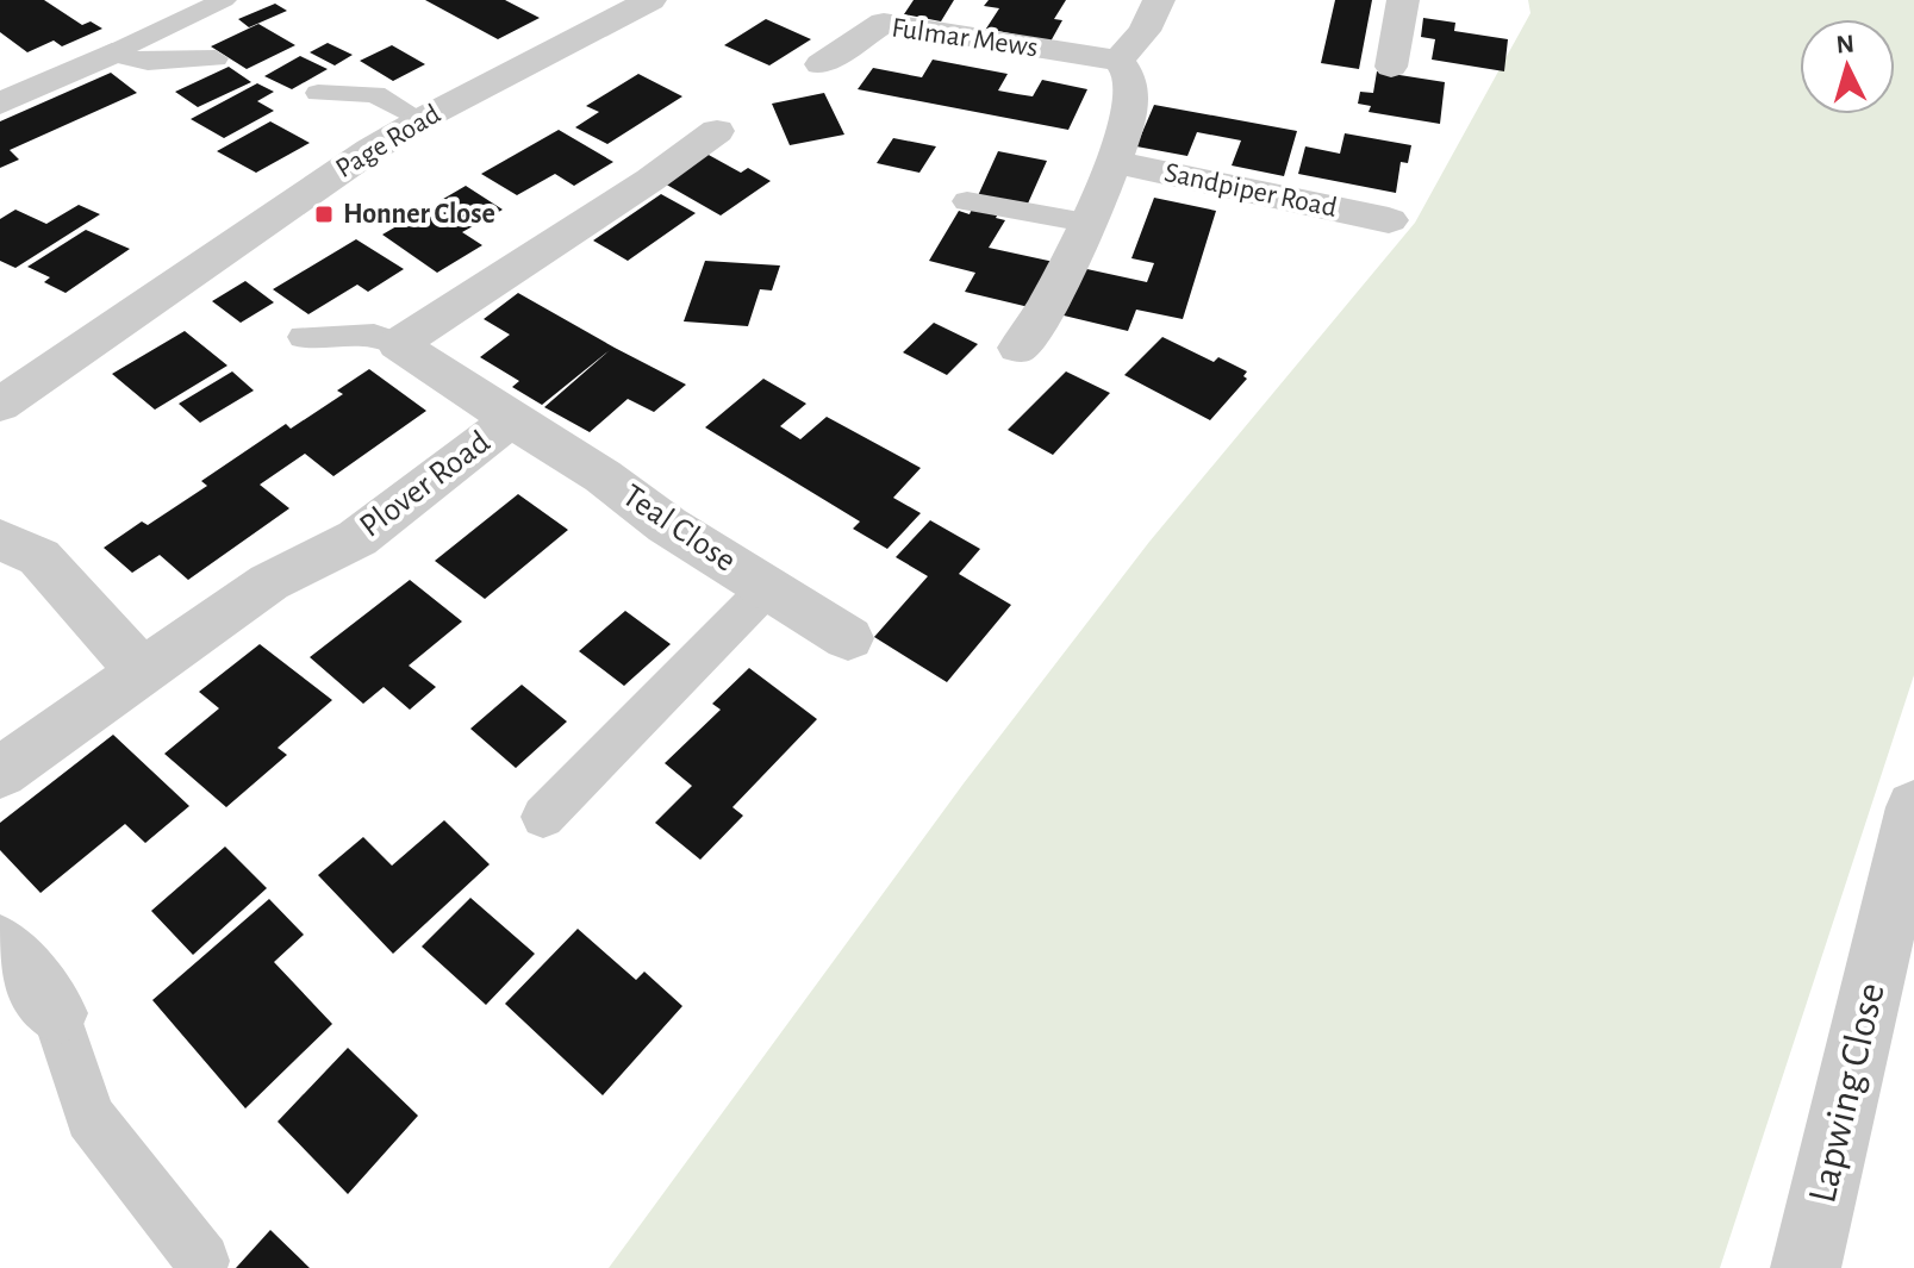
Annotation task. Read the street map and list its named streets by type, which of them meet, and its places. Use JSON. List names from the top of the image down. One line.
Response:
{"streets":{"street":["Fulmar Mews","Page Road","Sandpiper Road","Plover Road","Teal Close","Lapwing Close"]},"crossings":[["Plover Road","Teal Close"]],"places":{"transit":["Honner Close"]},"north":"top"}
